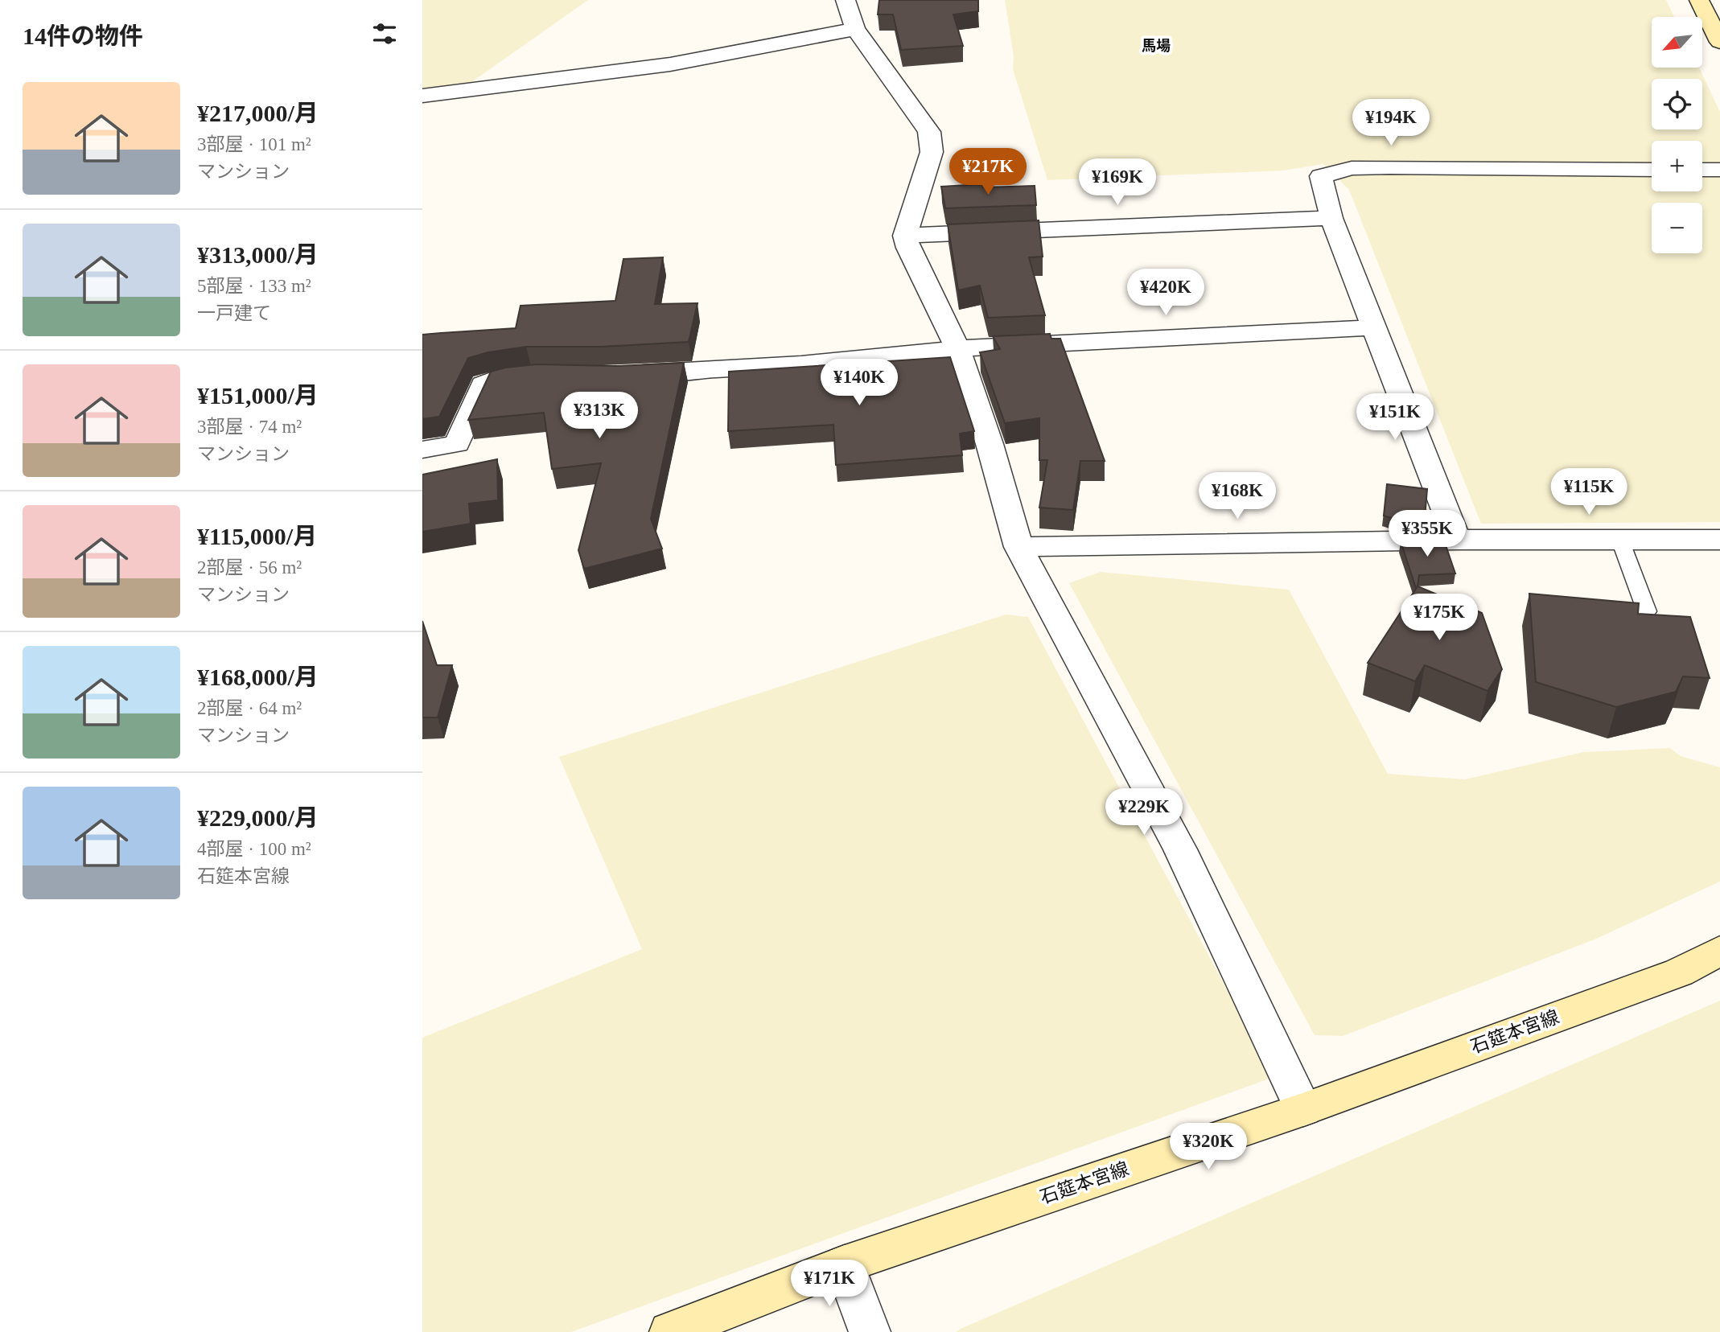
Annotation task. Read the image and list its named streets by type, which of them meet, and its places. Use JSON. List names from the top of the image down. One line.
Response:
{"streets":{"main road":["石筵本宮線"]},"districts":["馬場"],"north":"bottom left","page":{"heading":"14件の物件","map_buttons":["+","−"],"list":[{"name":"¥217,000/月","note":"3部屋 · 101 m² · マンション"},{"name":"¥313,000/月","note":"5部屋 · 133 m² · 一戸建て"},{"name":"¥151,000/月","note":"3部屋 · 74 m² · マンション"},{"name":"¥115,000/月","note":"2部屋 · 56 m² · マンション"},{"name":"¥168,000/月","note":"2部屋 · 64 m² · マンション"},{"name":"¥229,000/月","note":"4部屋 · 100 m² · 石筵本宮線"}],"price":["¥194K","¥217K","¥169K","¥420K","¥140K","¥313K","¥151K","¥115K","¥168K","¥355K","¥175K","¥229K","¥320K","¥171K"]}}
